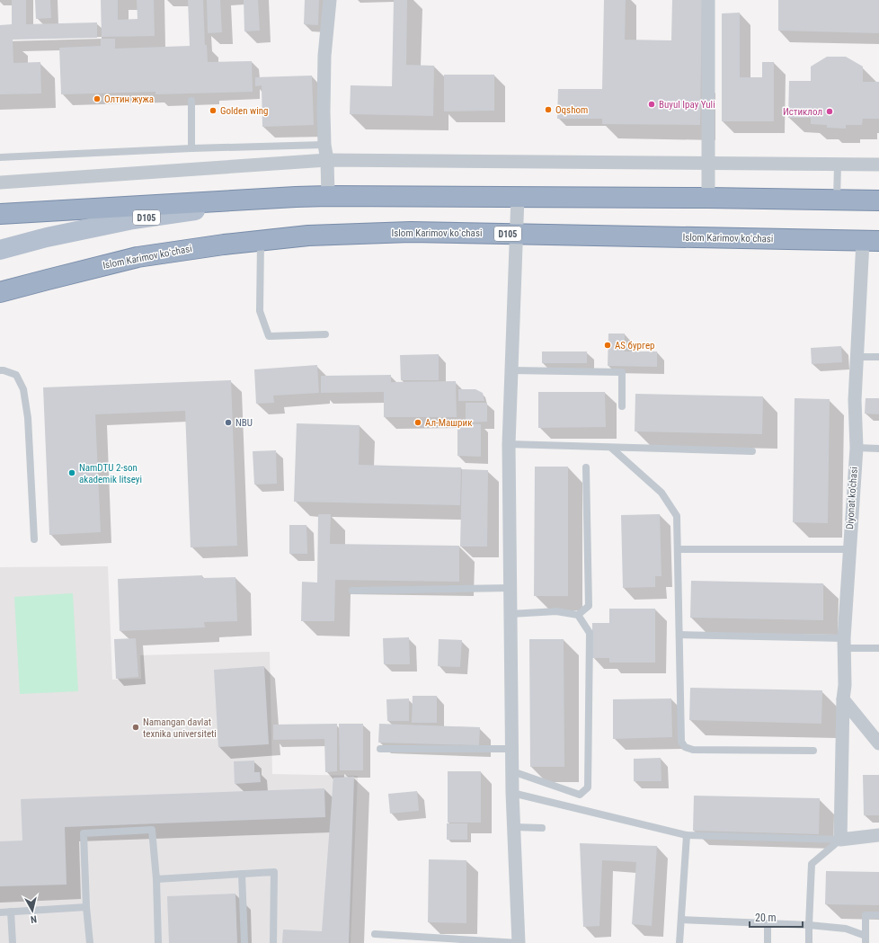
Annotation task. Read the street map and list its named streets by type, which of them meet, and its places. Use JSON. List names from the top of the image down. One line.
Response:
{"streets":{"highway":["D105","Islom Karimov koʻchasi"],"street":["Diyonat ko'chasi"]},"crossings":[["Islom Karimov koʻchasi","Diyonat ko'chasi"]],"places":["Олтин жужа","Buyul Ipay Yuli","Oqshom","Golden wing","Истиклол","AS бургер","NBU","Ал-Машрик","NamDTU 2-son akademik litseyi","Namangan davlat texnika universiteti"],"scale_bar":"20 m","north":"bottom"}
